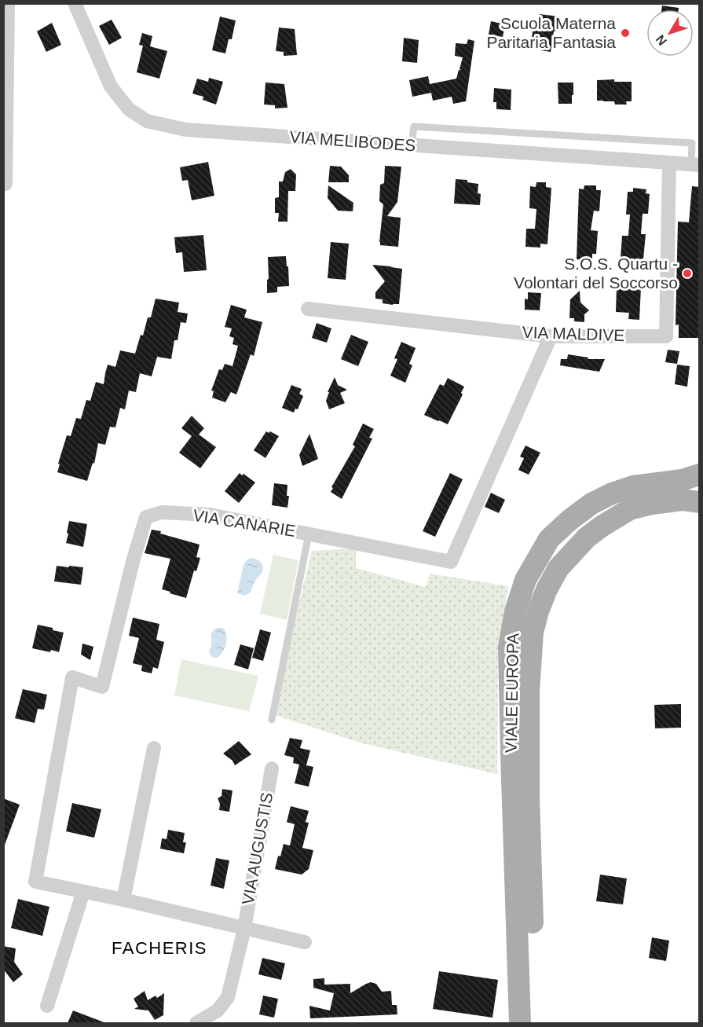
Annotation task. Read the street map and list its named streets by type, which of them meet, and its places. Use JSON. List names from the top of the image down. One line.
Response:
{"streets":{"main road":["VIALE EUROPA"],"street":["VIA MELIBODES","VIA MALDIVE","VIA CANARIE","VIA AUGUSTIS"]},"crossings":[["VIA MELIBODES","VIA MALDIVE"],["VIA MALDIVE","VIA CANARIE"],["VIA CANARIE","VIA AUGUSTIS"]],"districts":["FACHERIS"],"places":["Scuola Materna Paritaria Fantasia","S.O.S. Quartu - Volontari del Soccorso"],"north":"bottom left"}
